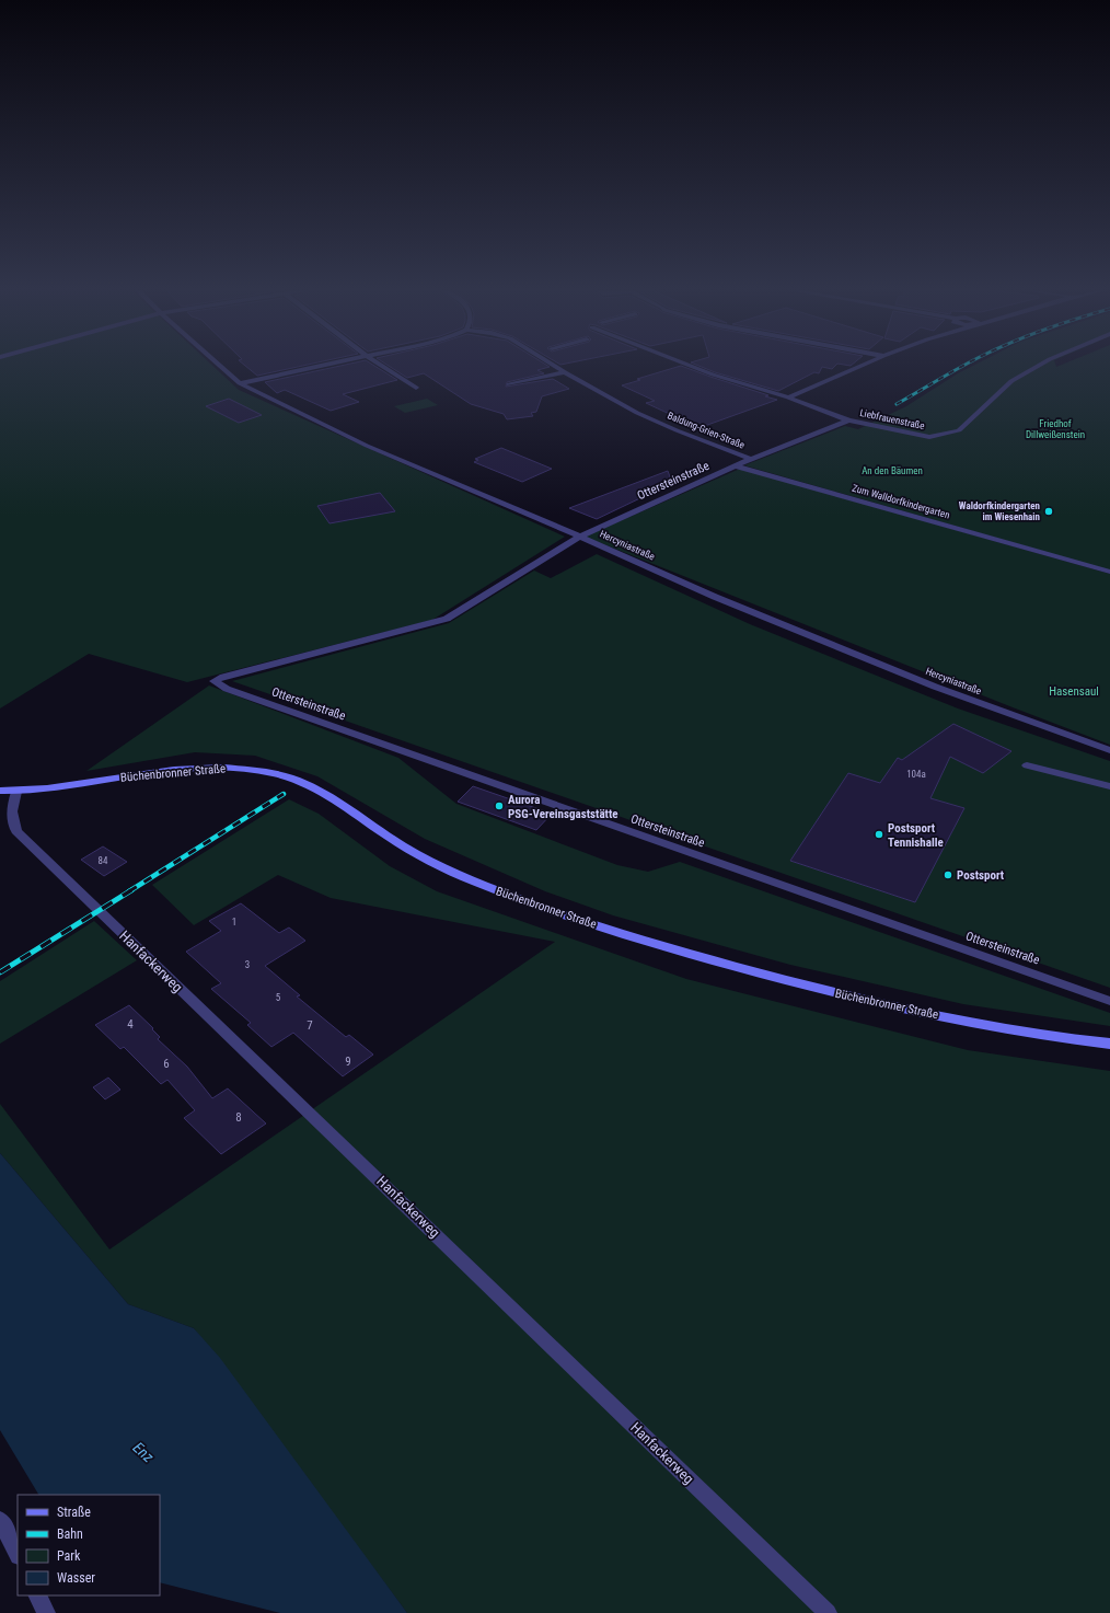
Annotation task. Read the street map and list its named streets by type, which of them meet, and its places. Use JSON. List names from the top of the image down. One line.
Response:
{"streets":{"main road":["Büchenbronner Straße"],"street":["Liebfrauenstraße","Baldung-Grien-Straße","Ottersteinstraße","Zum Walldorfkindergarten","Hercyniastraße","Hanfackerweg"]},"crossings":[["Liebfrauenstraße","Ottersteinstraße"],["Baldung-Grien-Straße","Ottersteinstraße"],["Ottersteinstraße","Zum Walldorfkindergarten"],["Ottersteinstraße","Hercyniastraße"],["Büchenbronner Straße","Hanfackerweg"]],"water":["Enz"],"parks":["Friedhof Dillweißenstein","An den Bäumen","Hasensaul"],"places":["Waldorfkindergarten im Wiesenhain","Aurora PSG-Vereinsgaststätte","Postsport Tennishalle","Postsport"],"house_numbers":["104a","84","1","3","5","4","7","9","6","8"],"legend":["Straße","Bahn","Park","Wasser"]}
